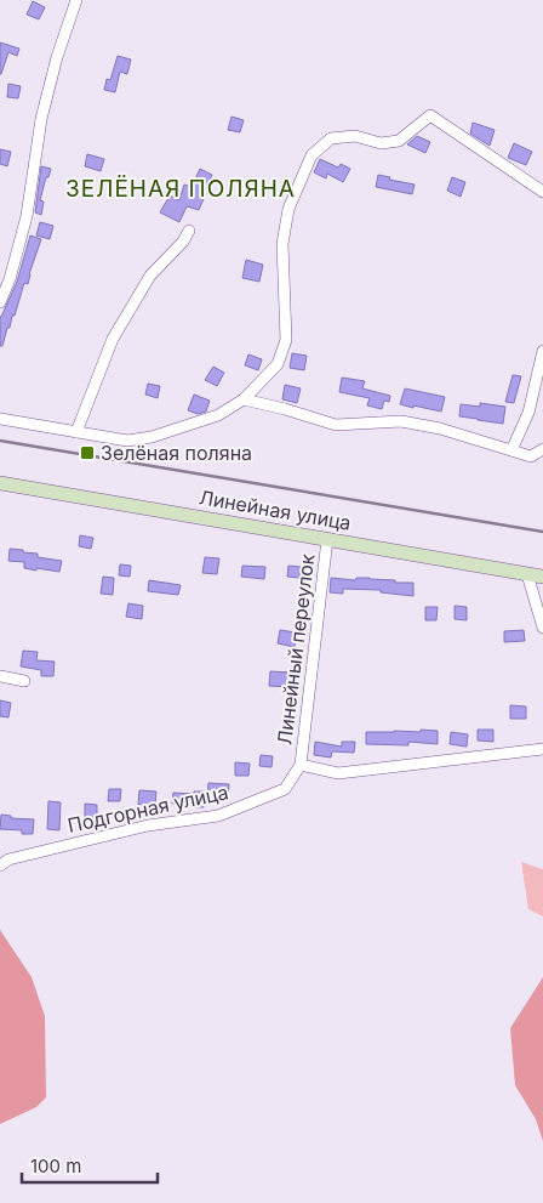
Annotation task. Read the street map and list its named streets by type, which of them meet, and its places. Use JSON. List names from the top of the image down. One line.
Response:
{"streets":{"street":["Линейная улица","Линейный переулок","Подгорная улица"]},"crossings":[["Линейная улица","Линейный переулок"],["Линейный переулок","Подгорная улица"]],"districts":["ЗЕЛЁНАЯ ПОЛЯНА"],"places":{"transit":["Зелёная поляна"]},"scale_bar":"100 m"}
